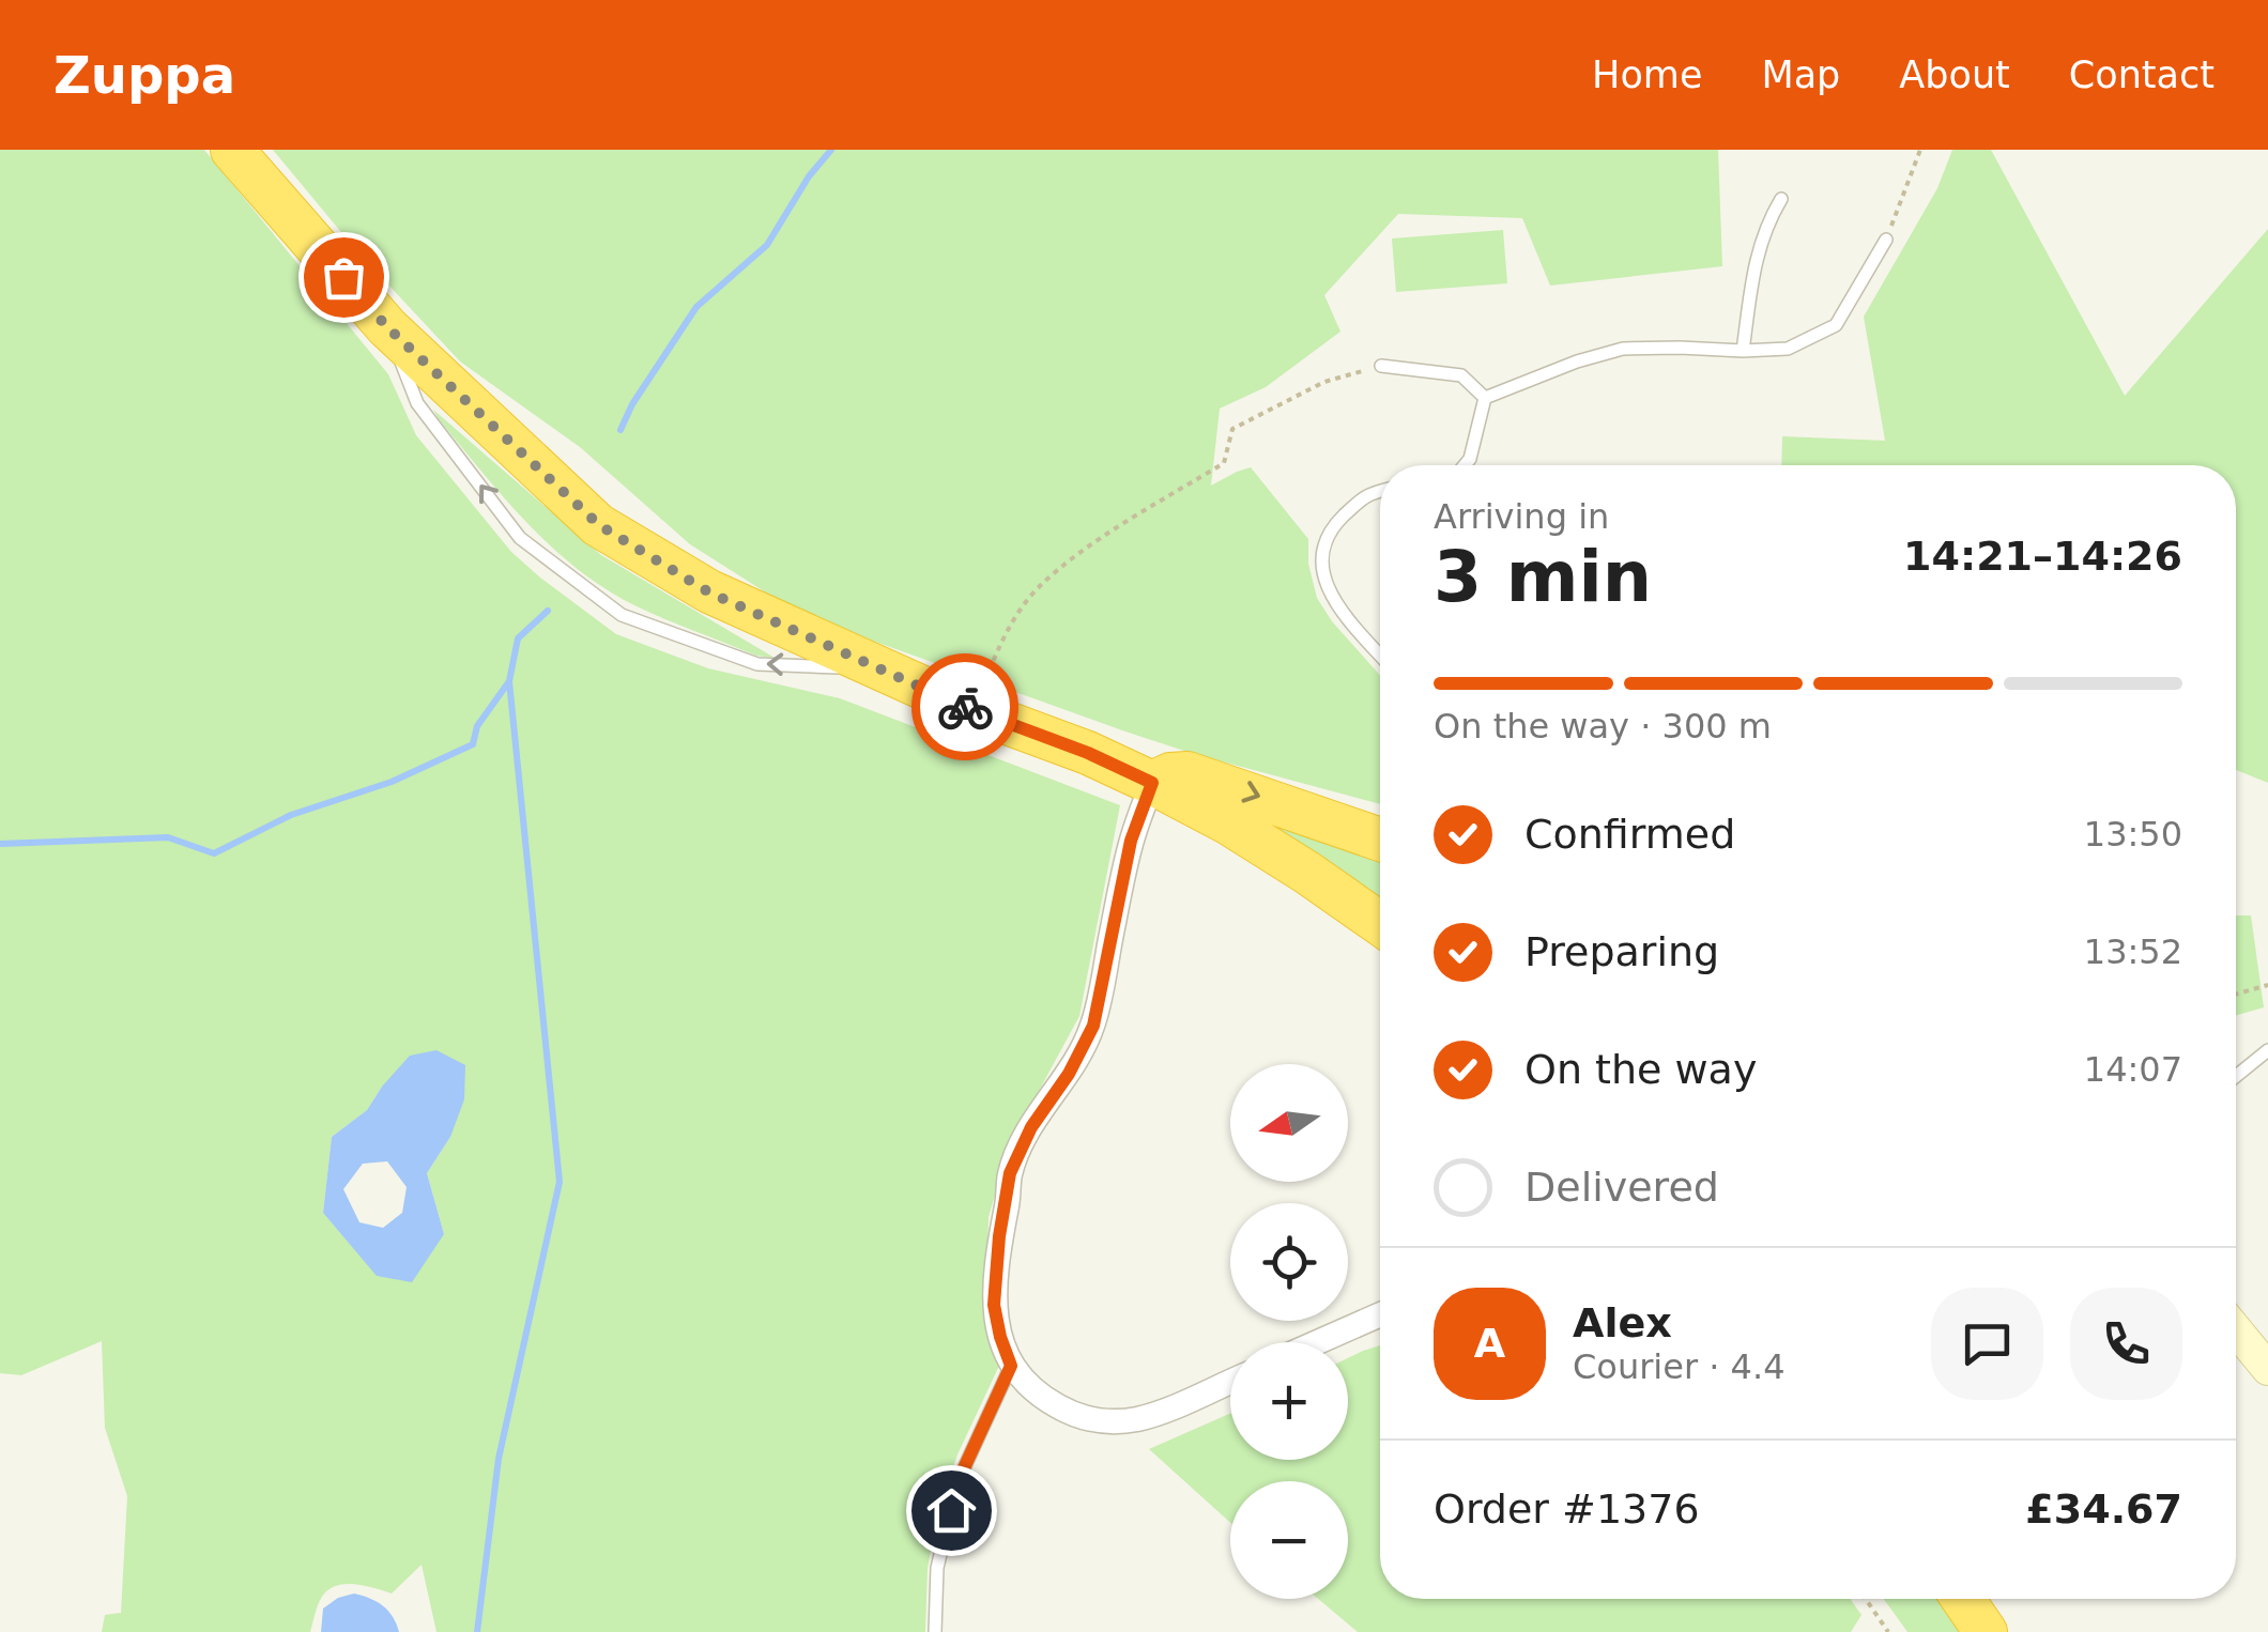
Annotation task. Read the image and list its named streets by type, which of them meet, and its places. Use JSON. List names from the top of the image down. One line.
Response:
{"north":"left","page":{"header":"Zuppa","nav":["Home","Map","About","Contact"],"heading":["3 min","Arriving in","14:21–14:26"],"panel":["Alex","Courier · 4.4","Order #1376","£34.67"],"bar":"On the way · 300 m","list":[["Confirmed","13:50"],["Preparing","13:52"],["On the way","14:07"],"Delivered"],"map_buttons":["+","−"],"round":"A"}}
